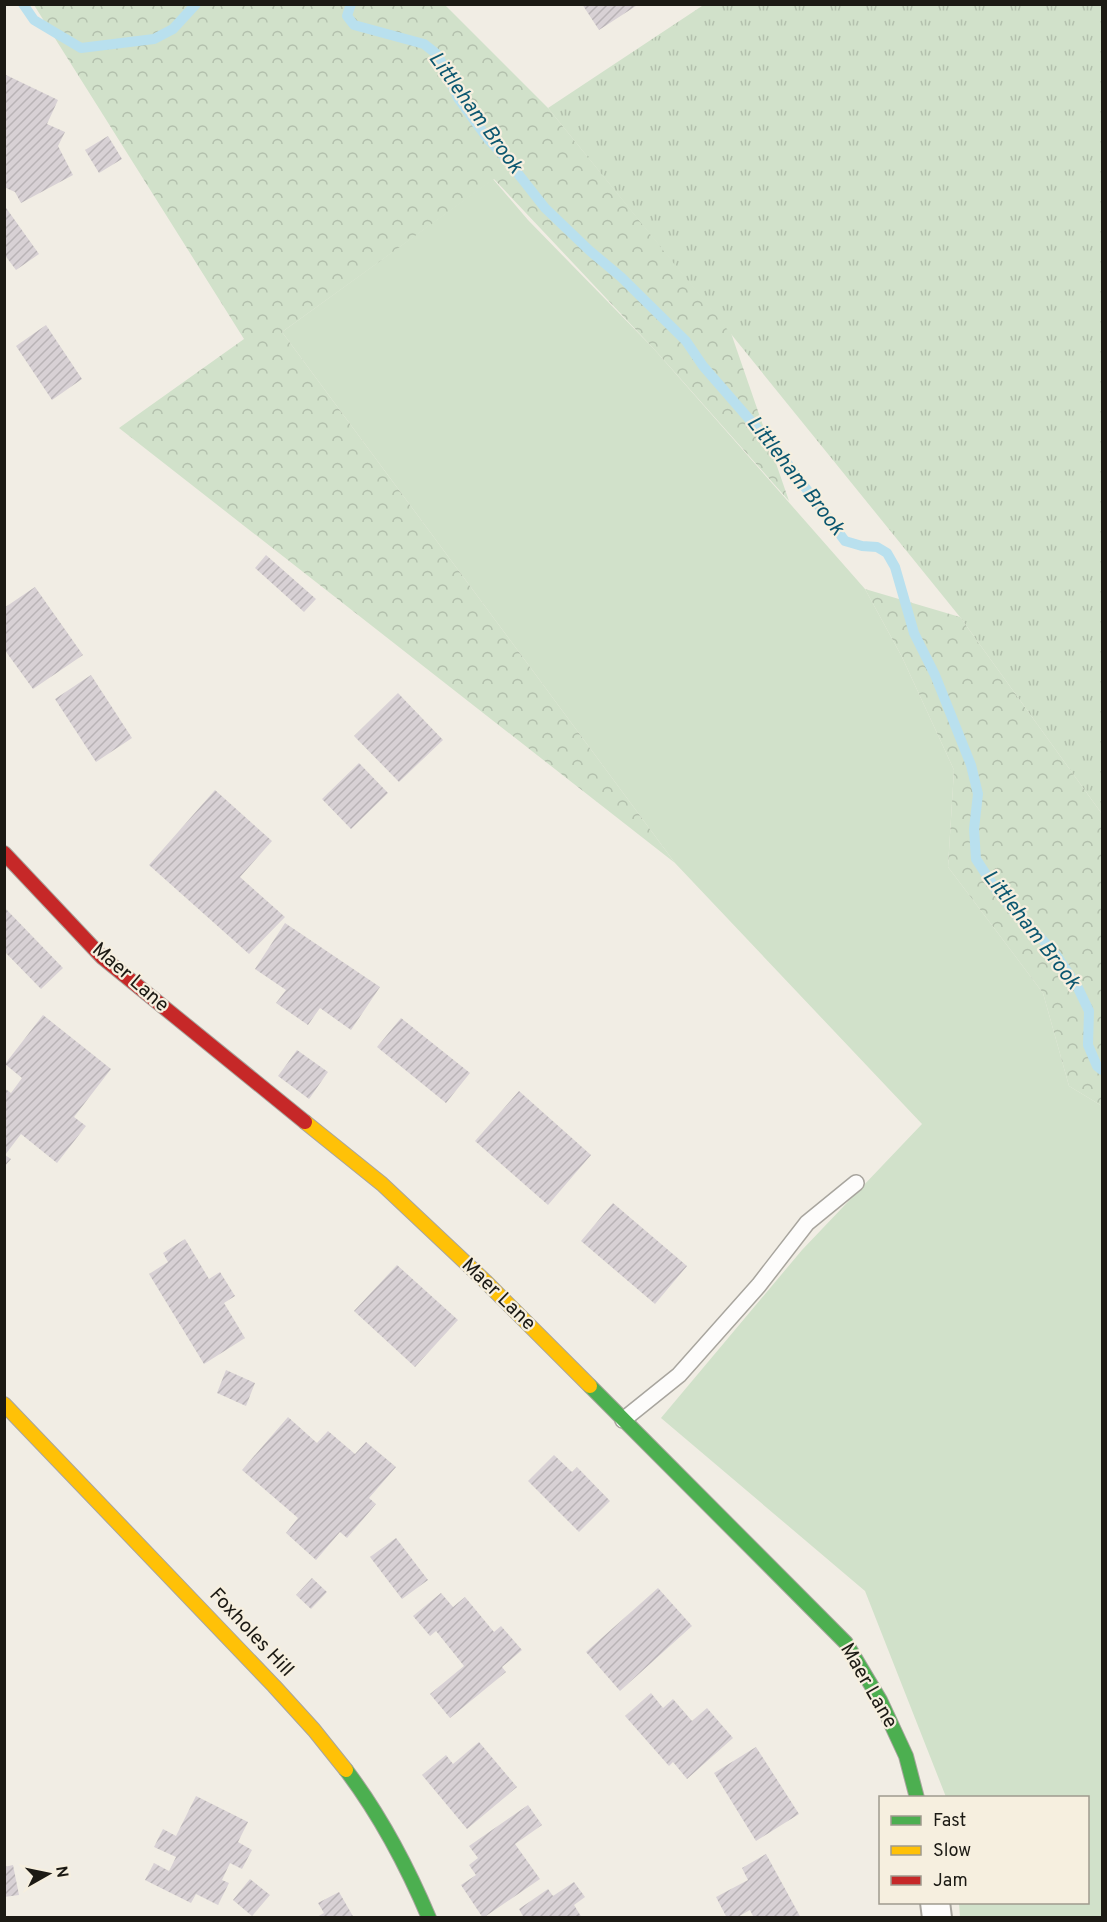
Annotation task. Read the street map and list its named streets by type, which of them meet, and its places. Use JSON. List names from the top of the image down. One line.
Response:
{"streets":{"street":["Maer Lane","Foxholes Hill"]},"water":["Littleham Brook"],"legend":["Fast","Slow","Jam"],"north":"right"}
